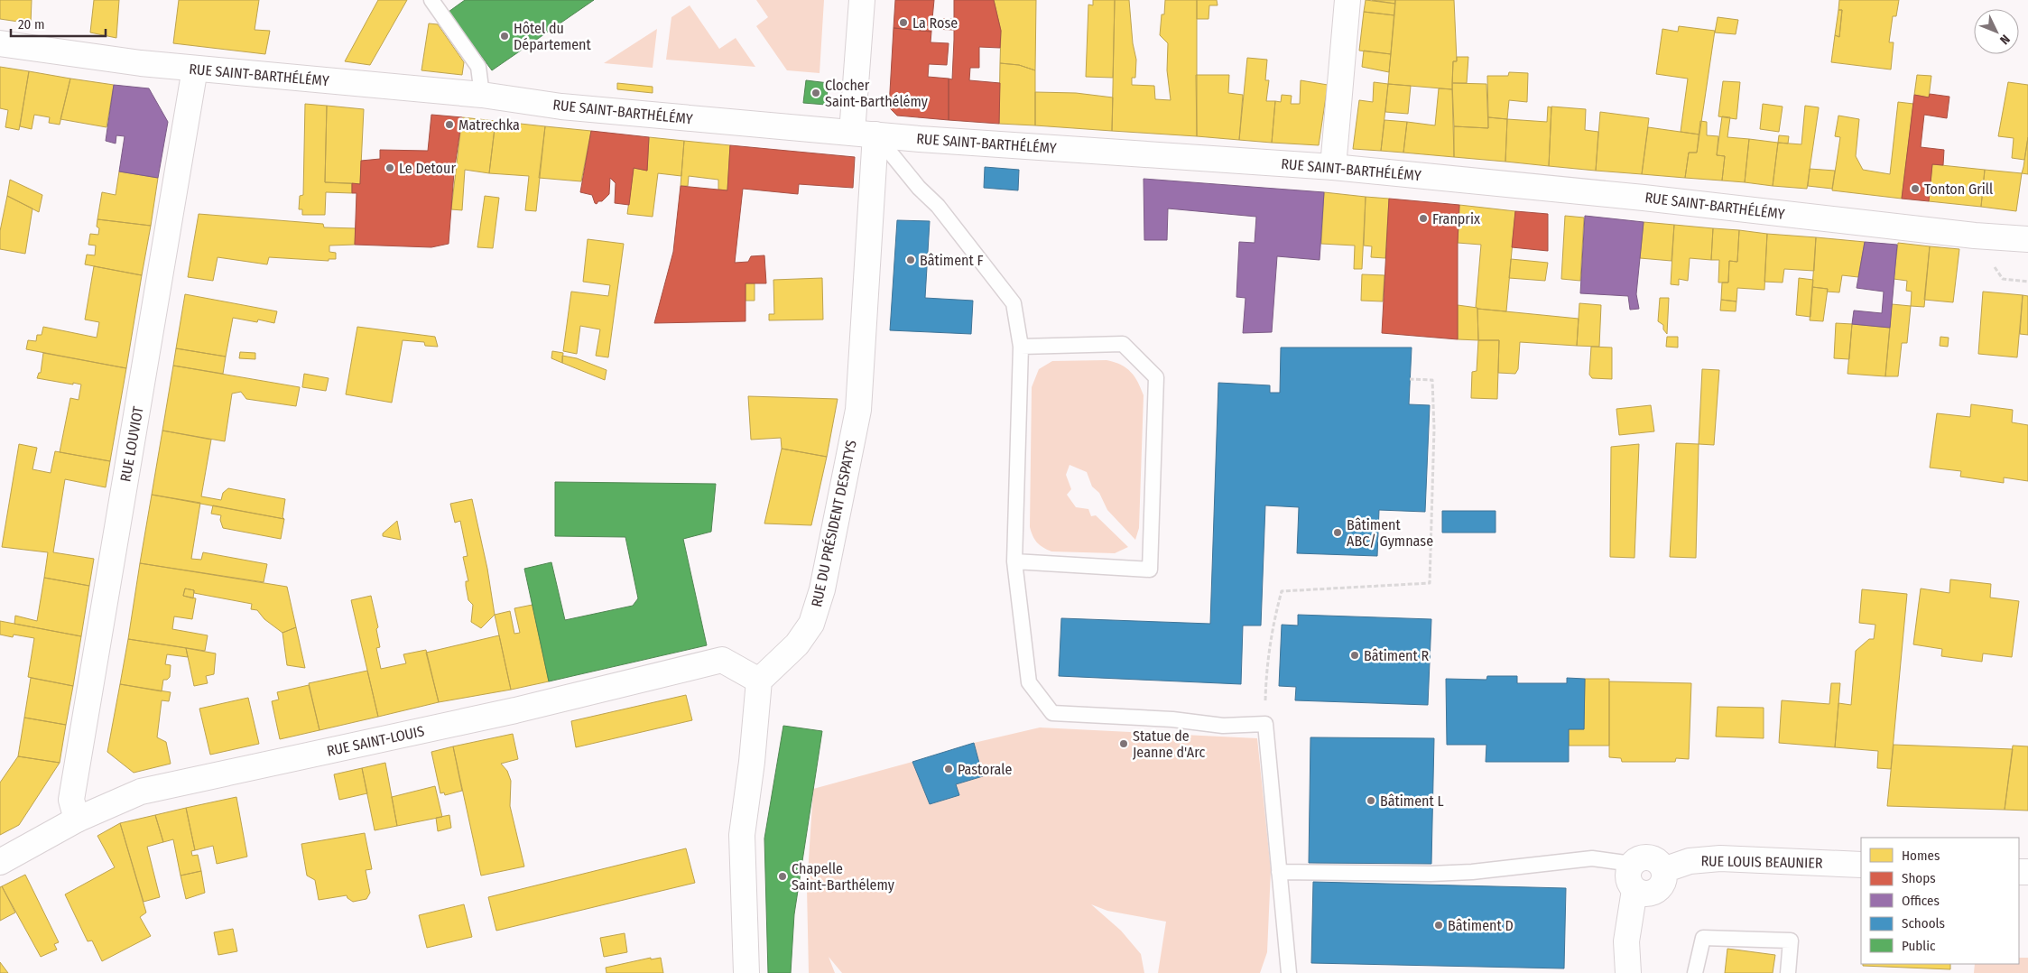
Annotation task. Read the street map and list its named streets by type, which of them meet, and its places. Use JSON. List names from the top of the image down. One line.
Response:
{"streets":{"main road":["RUE SAINT-BARTHÉLÉMY","RUE LOUVIOT","RUE DU PRÉSIDENT DESPATYS","RUE SAINT-LOUIS","RUE LOUIS BEAUNIER"]},"crossings":[["RUE SAINT-BARTHÉLÉMY","RUE LOUVIOT"],["RUE SAINT-BARTHÉLÉMY","RUE DU PRÉSIDENT DESPATYS"],["RUE LOUVIOT","RUE SAINT-LOUIS"],["RUE DU PRÉSIDENT DESPATYS","RUE SAINT-LOUIS"]],"places":["La Rose","Hôtel du Département","Clocher Saint-Barthélémy","Matrechka","Le Detour","Tonton Grill","Franprix","Bâtiment F","Bâtiment ABC/ Gymnase","Bâtiment R","Statue de Jeanne d'Arc","Pastorale","Bâtiment L","Chapelle Saint-Barthélemy","Bâtiment D"],"legend":["Homes","Shops","Offices","Schools","Public"],"scale_bar":"20 m","north":"bottom right"}
